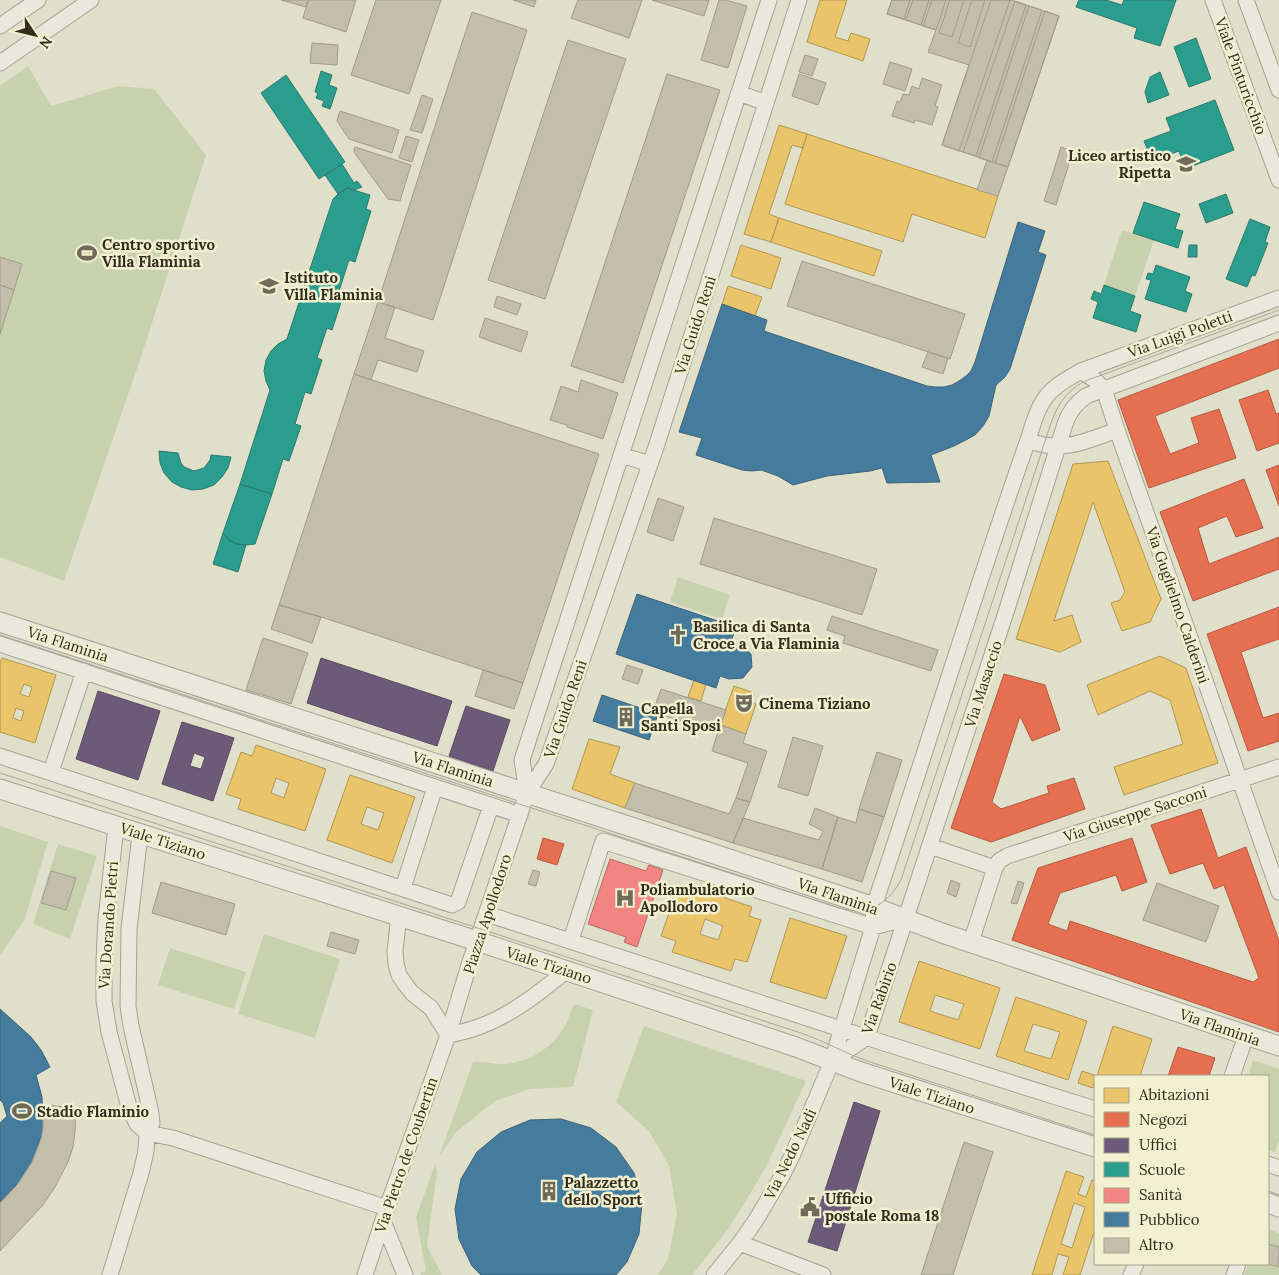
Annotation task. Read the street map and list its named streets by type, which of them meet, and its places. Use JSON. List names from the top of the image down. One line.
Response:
{"streets":{"street":["Viale Pinturicchio","Via Guido Reni","Via Luigi Poletti","Via Guglielmo Calderini","Via Flaminia","Via Masaccio","Via Giuseppe Sacconi","Viale Tiziano","Piazza Apollodoro","Via Dorando Pietri","Via Rabirio","Via Nedo Nadi","Via Pietro de Coubertin"]},"crossings":[["Via Guido Reni","Via Flaminia"],["Via Guido Reni","Piazza Apollodoro"],["Via Luigi Poletti","Via Guglielmo Calderini"],["Via Luigi Poletti","Via Masaccio"],["Via Luigi Poletti","Via Rabirio"],["Via Guglielmo Calderini","Via Giuseppe Sacconi"],["Via Flaminia","Via Masaccio"],["Via Flaminia","Viale Tiziano"],["Via Flaminia","Piazza Apollodoro"],["Via Flaminia","Via Rabirio"],["Via Masaccio","Via Rabirio"],["Viale Tiziano","Piazza Apollodoro"],["Viale Tiziano","Via Dorando Pietri"],["Viale Tiziano","Via Rabirio"],["Viale Tiziano","Via Nedo Nadi"],["Piazza Apollodoro","Via Pietro de Coubertin"],["Via Rabirio","Via Nedo Nadi"]],"places":{"school or university":["Liceo artistico Ripetta","Istituto Villa Flaminia"],"sports":["Centro sportivo Villa Flaminia","Stadio Flaminio"],"church":["Basilica di Santa Croce a Via Flaminia"],"theatre":["Cinema Tiziano"],"building":["Capella Santi Sposi","Palazzetto dello Sport"],"hospital":["Poliambulatorio Apollodoro"],"public building":["Ufficio postale Roma 18"]},"legend":["Abitazioni","Negozi","Uffici","Scuole","Sanità","Pubblico","Altro"],"north":"bottom right"}
